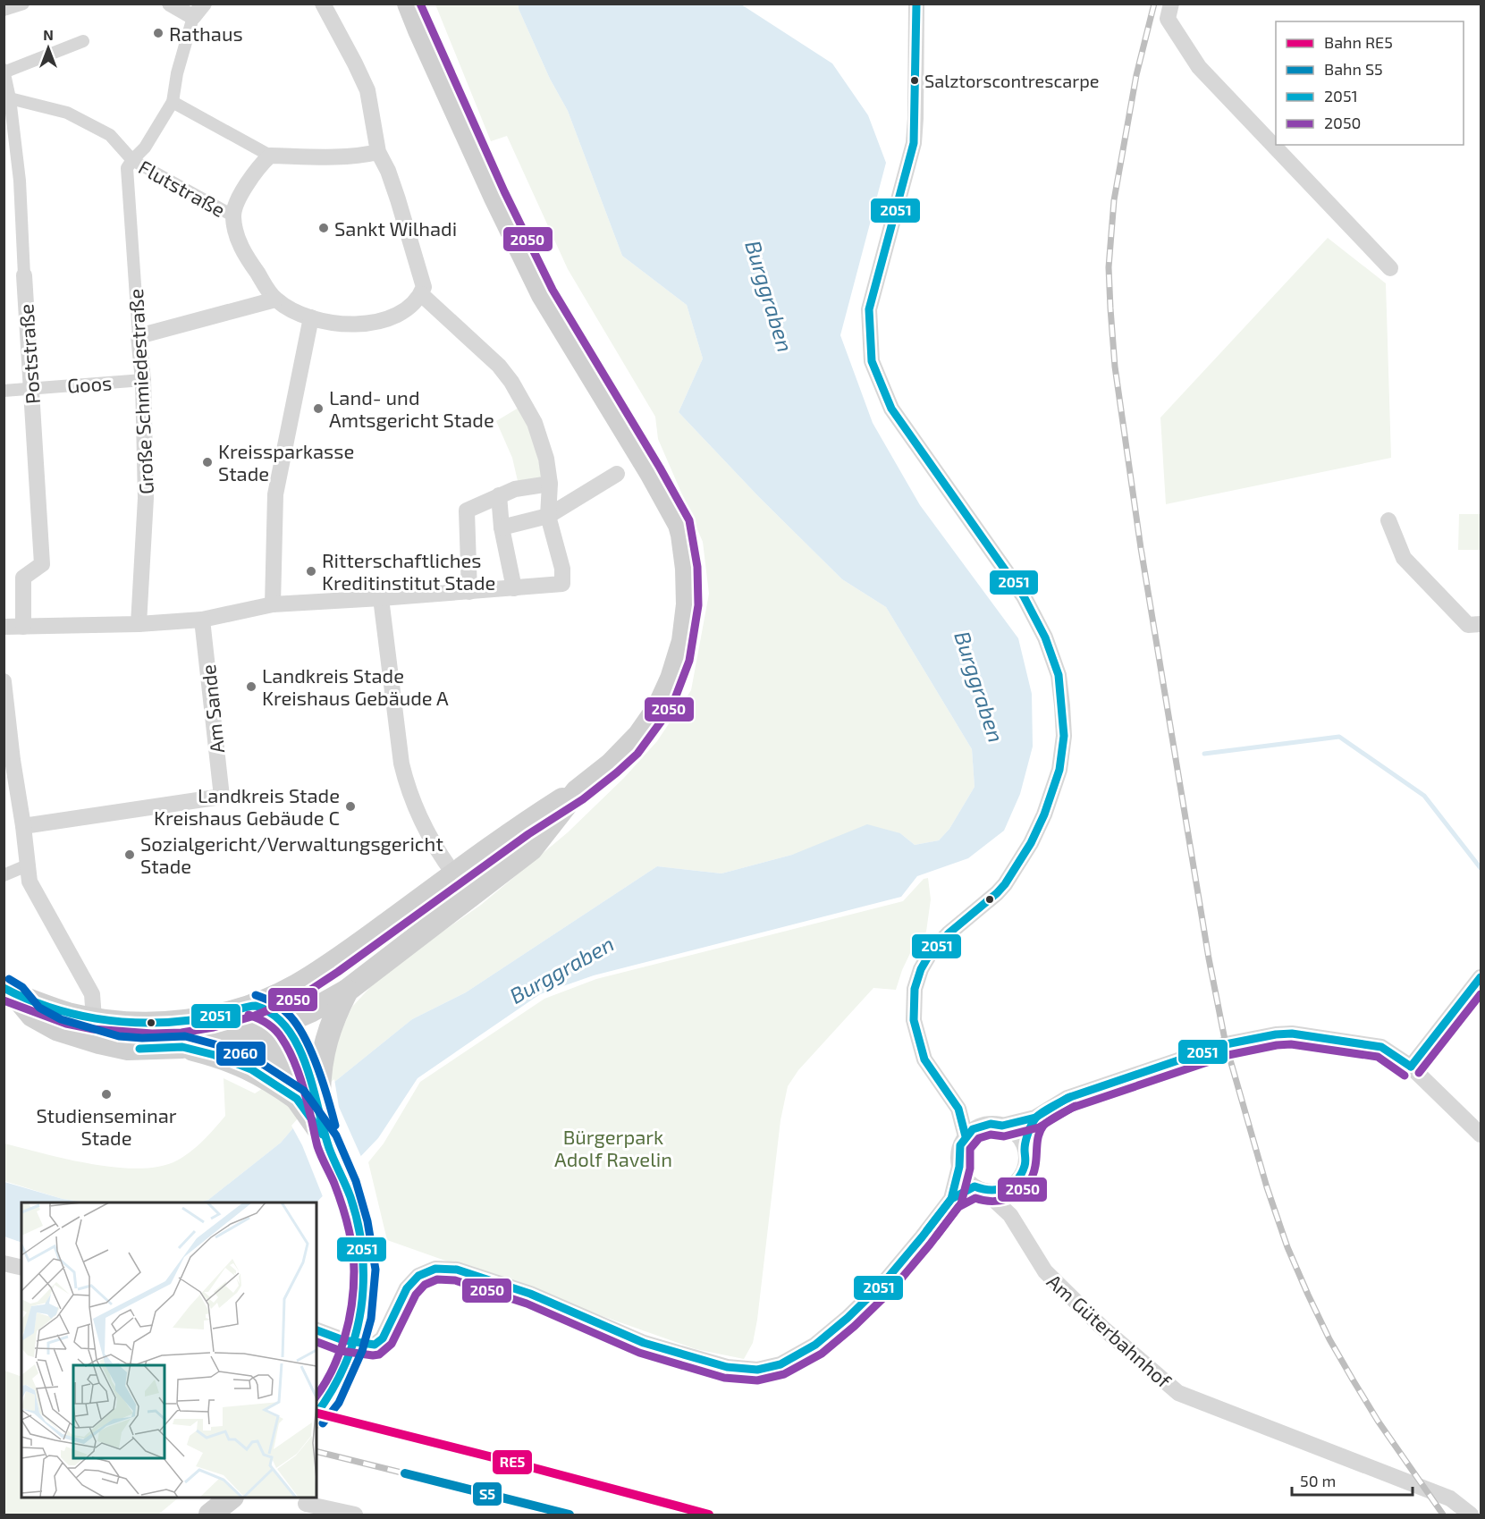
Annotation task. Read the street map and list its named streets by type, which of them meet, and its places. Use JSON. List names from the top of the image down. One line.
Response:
{"streets":{"street":["Flutstraße","Poststraße","Goos","Große Schmiedestraße","Am Sande","Am Güterbahnhof"]},"crossings":[["Flutstraße","Poststraße"],["Flutstraße","Große Schmiedestraße"],["Poststraße","Goos"],["Goos","Große Schmiedestraße"]],"water":["Burggraben"],"parks":["Bürgerpark Adolf Ravelin"],"places":["Rathaus","Salztorscontrescarpe","Sankt Wilhadi","Land- und Amtsgericht Stade","Kreissparkasse Stade","Ritterschaftliches Kreditinstitut Stade","Landkreis Stade Kreishaus Gebäude A","Landkreis Stade Kreishaus Gebäude C","Sozialgericht/Verwaltungsgericht Stade","Studienseminar Stade"],"lines":["transit line 2051","transit line 2050","transit line 2060","rail line RE5","rail line S5"],"legend":["Bahn RE5","Bahn S5","2051","2050"],"scale_bar":"50 m","north":"top"}
